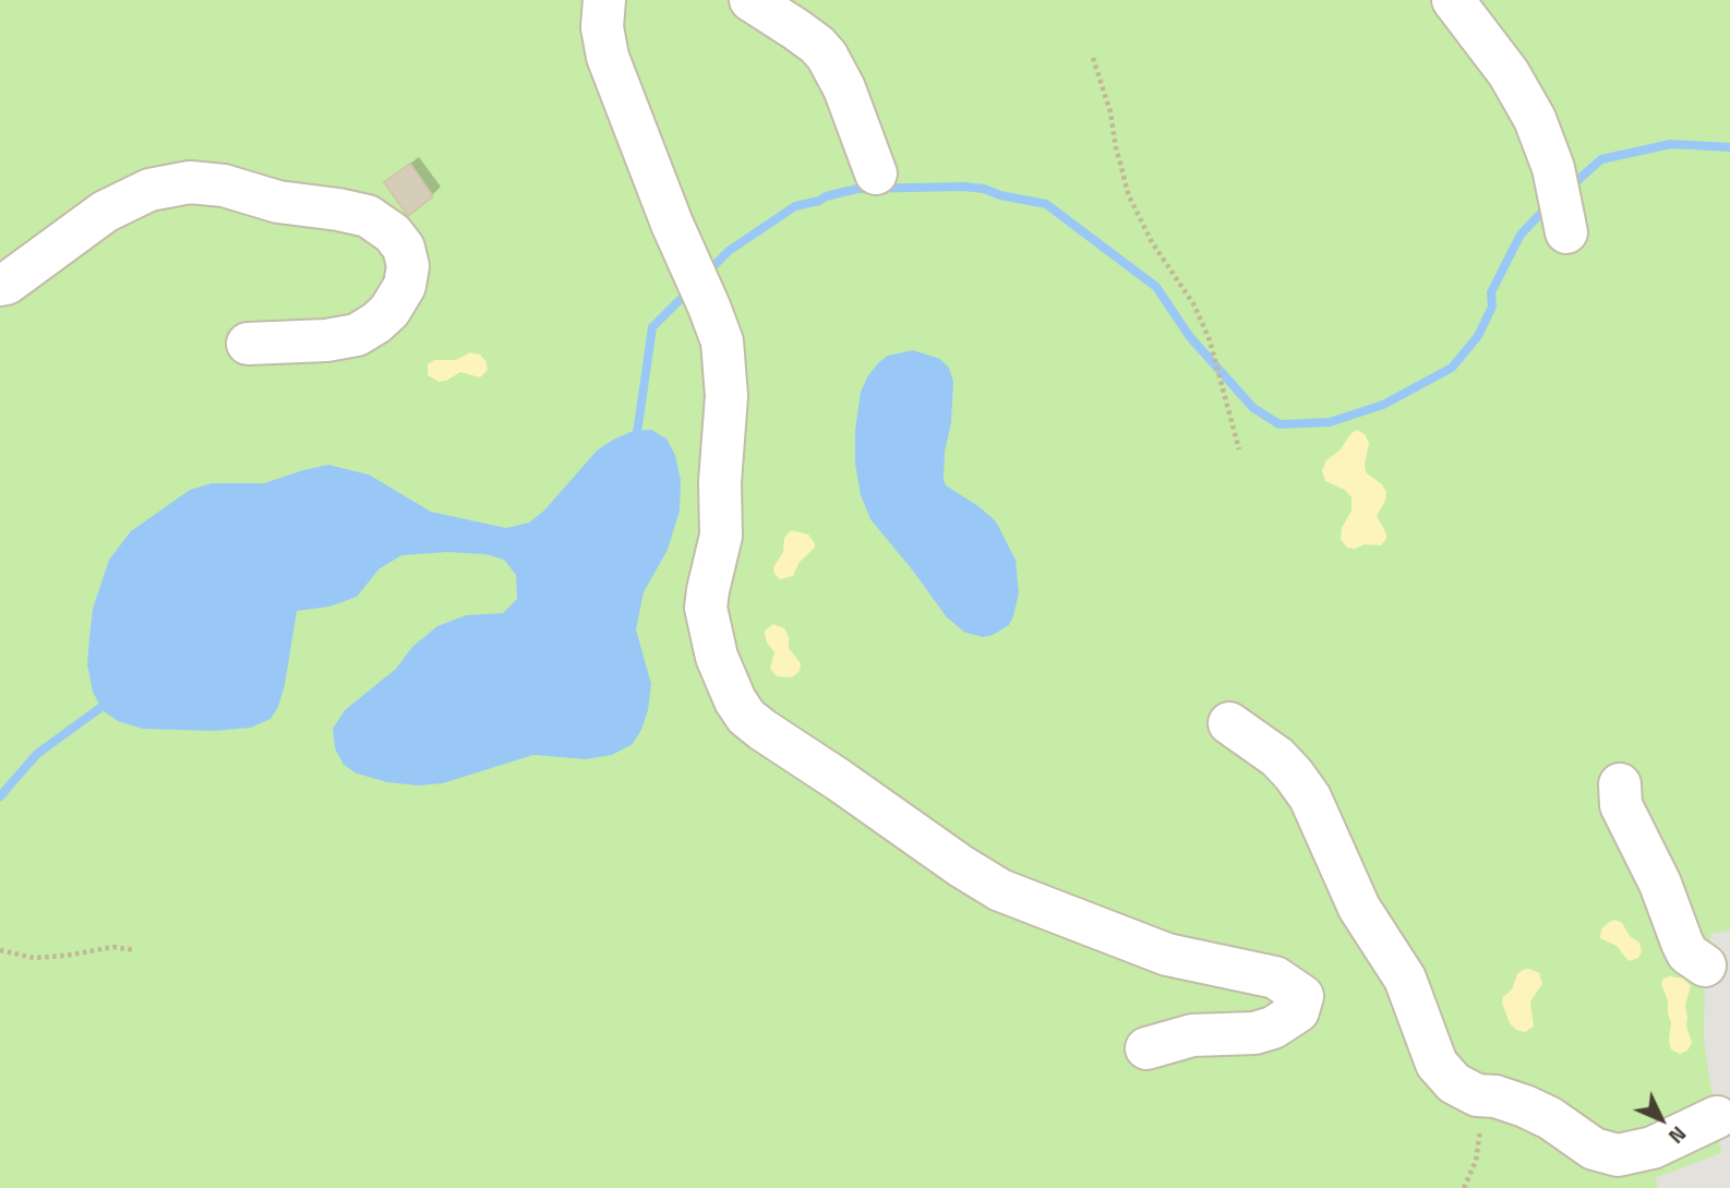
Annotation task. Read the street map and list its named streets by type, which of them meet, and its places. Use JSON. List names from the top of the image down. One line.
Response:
{"north":"bottom right"}
